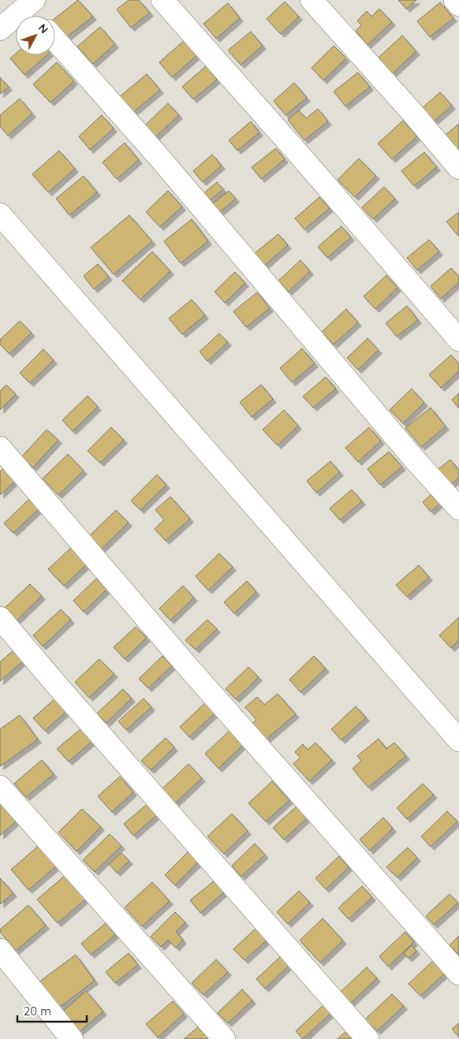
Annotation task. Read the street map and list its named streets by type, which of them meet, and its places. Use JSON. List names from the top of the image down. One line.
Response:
{"scale_bar":"20 m","north":"top right"}
